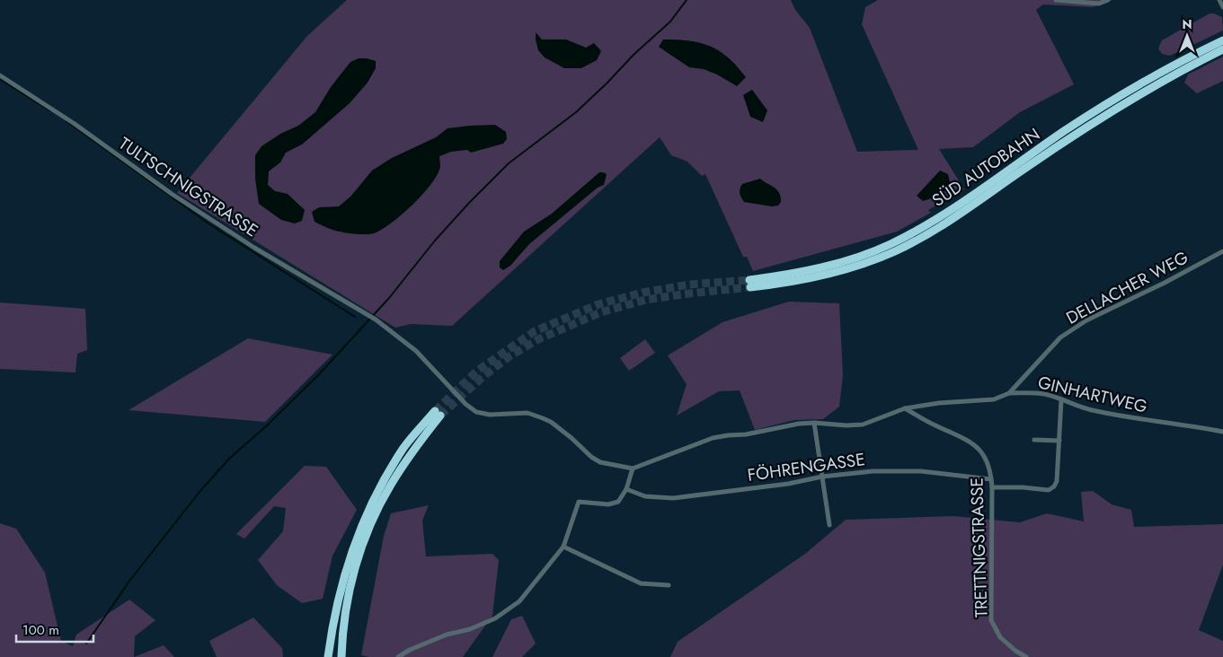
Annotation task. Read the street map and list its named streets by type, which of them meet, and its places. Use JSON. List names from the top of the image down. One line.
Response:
{"streets":{"highway":["SÜD AUTOBAHN"],"street":["TULTSCHNIGSTRASSE","DELLACHER WEG","GINHARTWEG","FÖHRENGASSE","TRETTNIGSTRASSE"]},"crossings":[["DELLACHER WEG","GINHARTWEG"],["DELLACHER WEG","TRETTNIGSTRASSE"],["FÖHRENGASSE","TRETTNIGSTRASSE"]],"scale_bar":"100 m","north":"top"}
